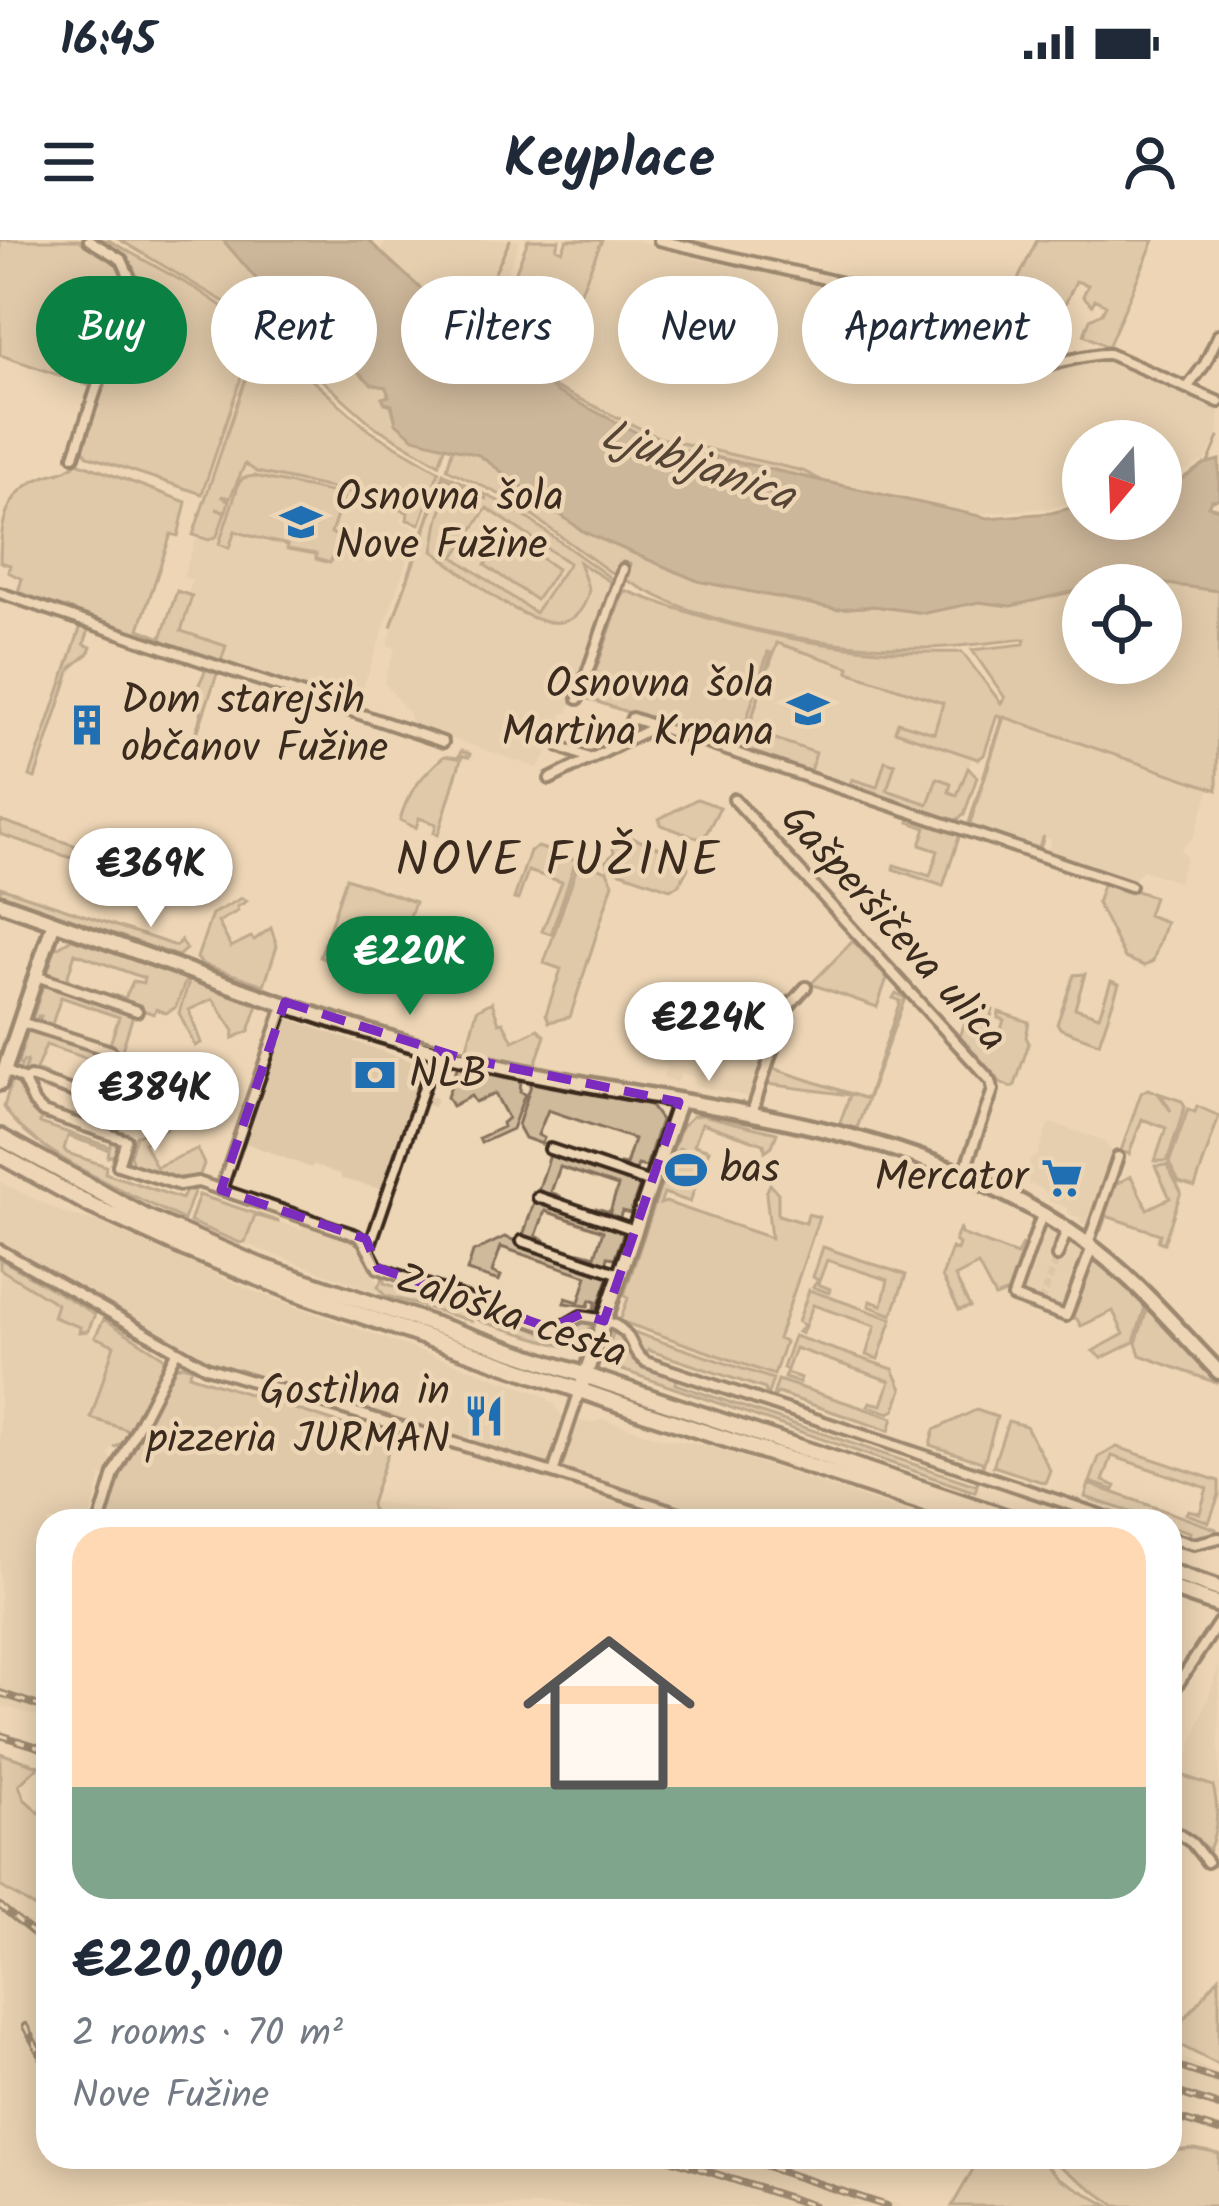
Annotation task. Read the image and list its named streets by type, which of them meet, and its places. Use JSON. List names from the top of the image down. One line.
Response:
{"streets":{"main road":["Zaloška cesta"],"street":["Gašperšičeva ulica"]},"districts":["NOVE FUŽINE"],"water":["Ljubljanica"],"places":{"school or university":["Osnovna šola Nove Fužine","Osnovna šola Martina Krpana"],"building":["Dom starejših občanov Fužine"],"bank":["NLB"],"sports":["bas"],"supermarket":["Mercator"],"restaurant":["Gostilna in pizzeria JURMAN"]},"north":"bottom","page":{"status":"16:45","header":"Keyplace","chip":["Buy","Rent","Filters","New","Apartment"],"price":["€369K","€220K","€224K","€384K"],"list":[{"name":"€220,000","note":"2 rooms · 70 m² · Nove Fužine"}]}}
